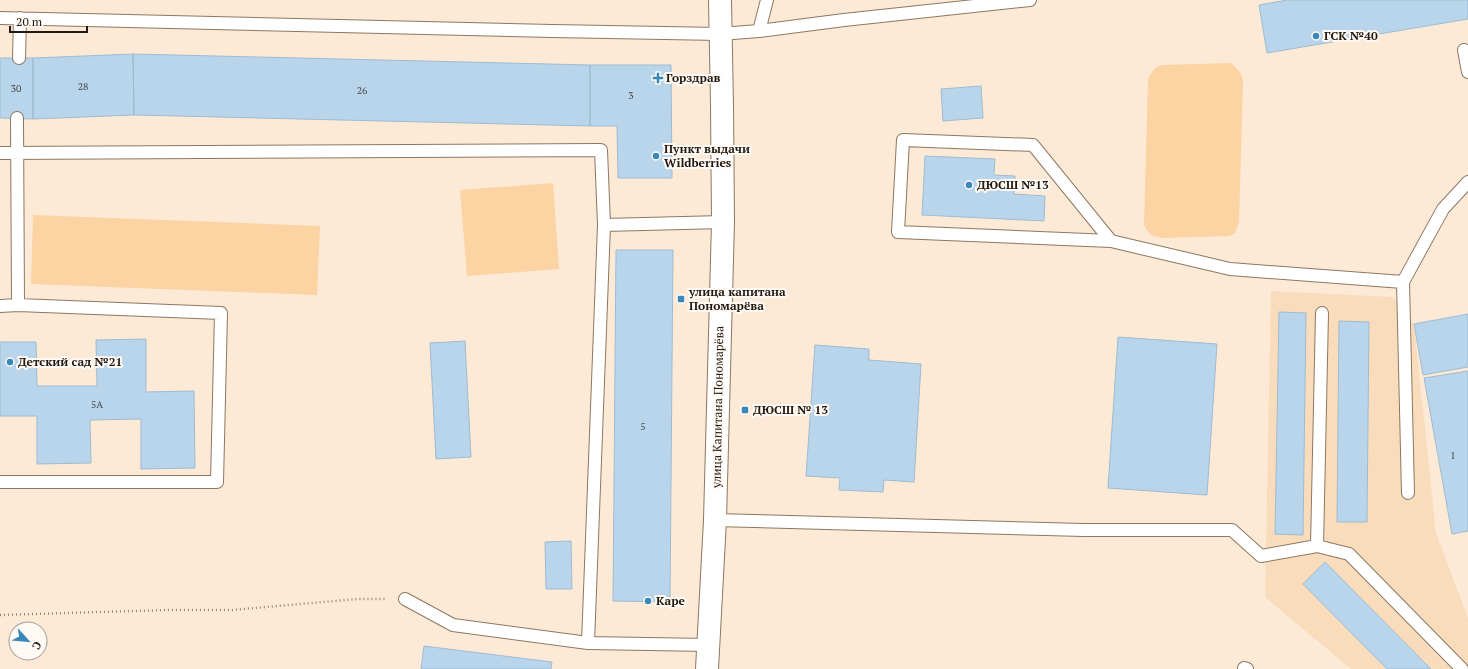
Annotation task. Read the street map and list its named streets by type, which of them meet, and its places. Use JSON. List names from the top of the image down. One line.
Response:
{"streets":{"street":["улица Капитана Пономарёва"]},"places":{"other":["ГСК №40","Пункт выдачи Wildberries","ДЮСШ №13","Детский сад №21","Каре"],"health":["Горздрав"],"transit":["улица капитана Пономарёва","ДЮСШ № 13"]},"house_numbers":["28","30","26","3","5А","5","1"],"scale_bar":"20 m","north":"bottom right"}
